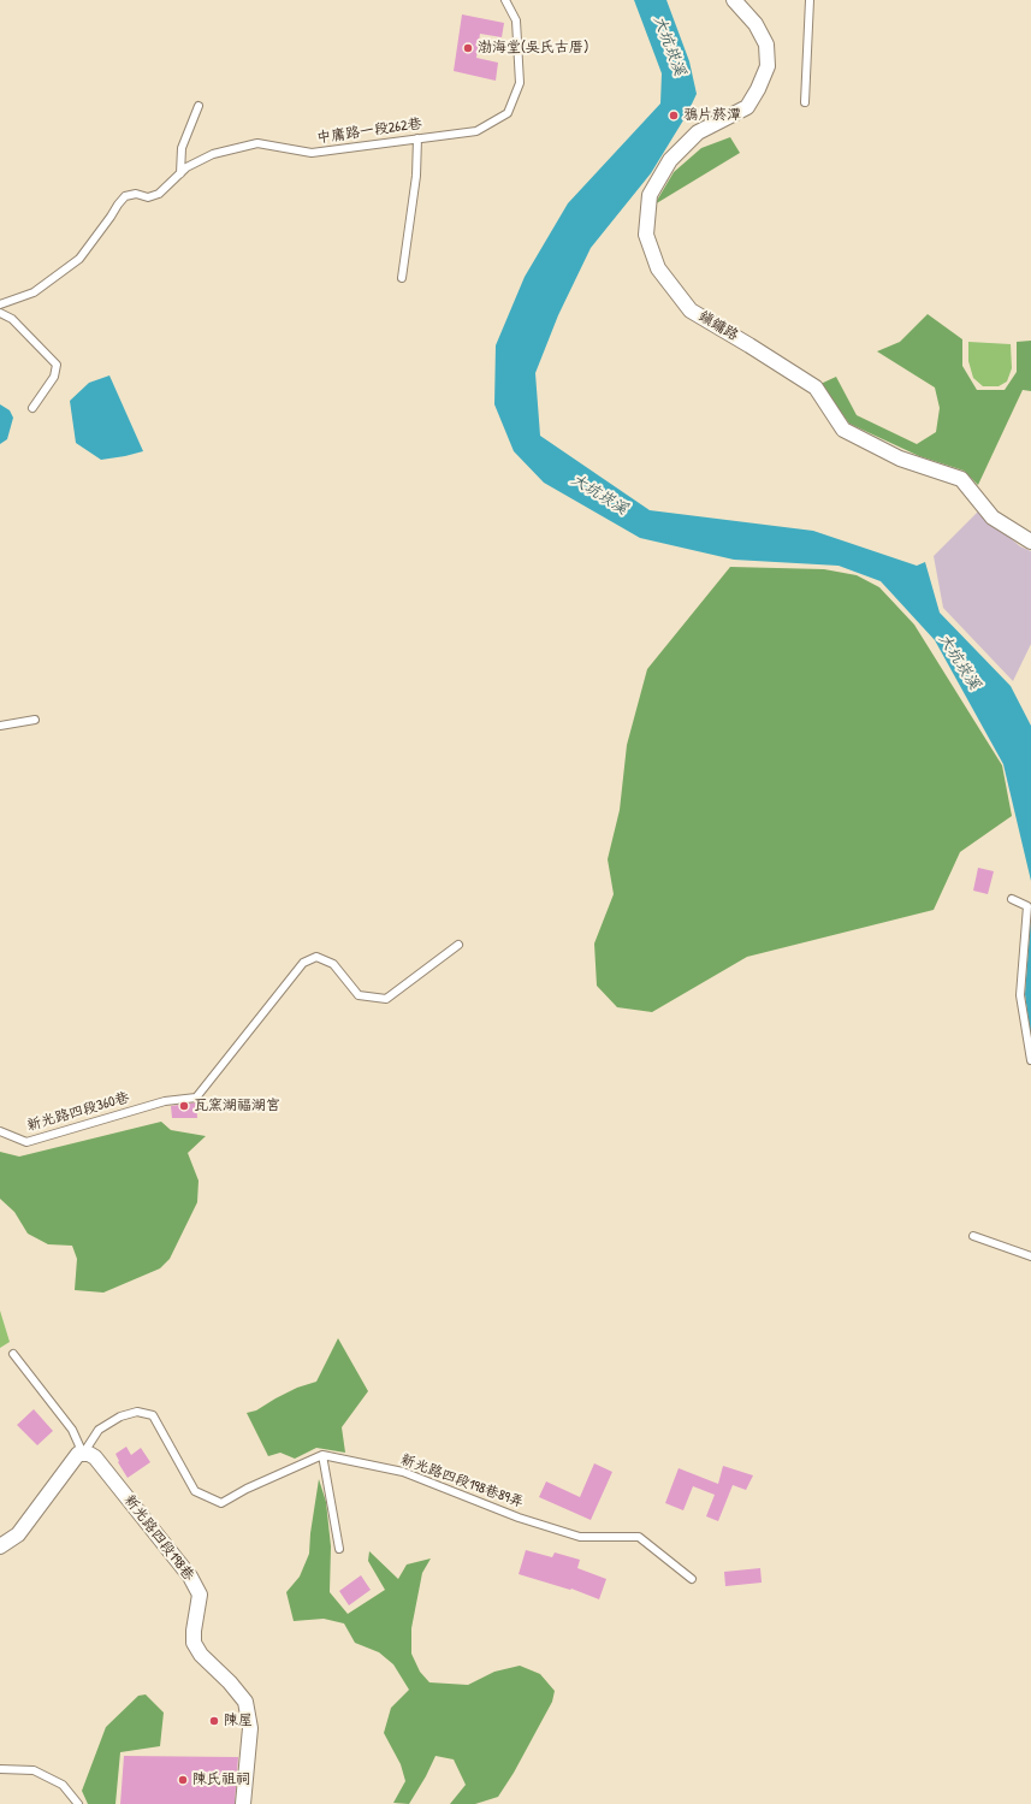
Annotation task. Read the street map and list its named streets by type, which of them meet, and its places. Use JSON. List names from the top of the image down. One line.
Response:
{"streets":{"street":["鎮鏞路","新光路四段198巷"],"lane":["中庸路一段262巷","新光路四段360巷","新光路四段198巷89弄"]},"water":["大坑崁溪"],"places":["渤海堂(吳氏古厝)","鴉片菸潭","瓦窯湖福湖宮","陳屋","陳氏祖祠"]}
